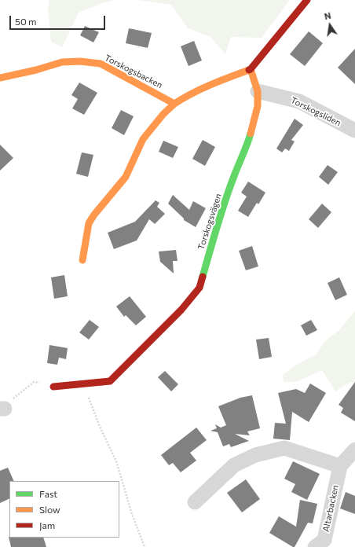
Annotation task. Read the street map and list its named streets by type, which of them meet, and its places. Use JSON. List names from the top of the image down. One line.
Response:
{"streets":{"street":["Torskogsbacken","Torskogsliden","Torskogsvägen","Altarbacken"]},"crossings":[["Torskogsliden","Torskogsvägen"]],"legend":["Fast","Slow","Jam"],"scale_bar":"50 m","north":"top"}
